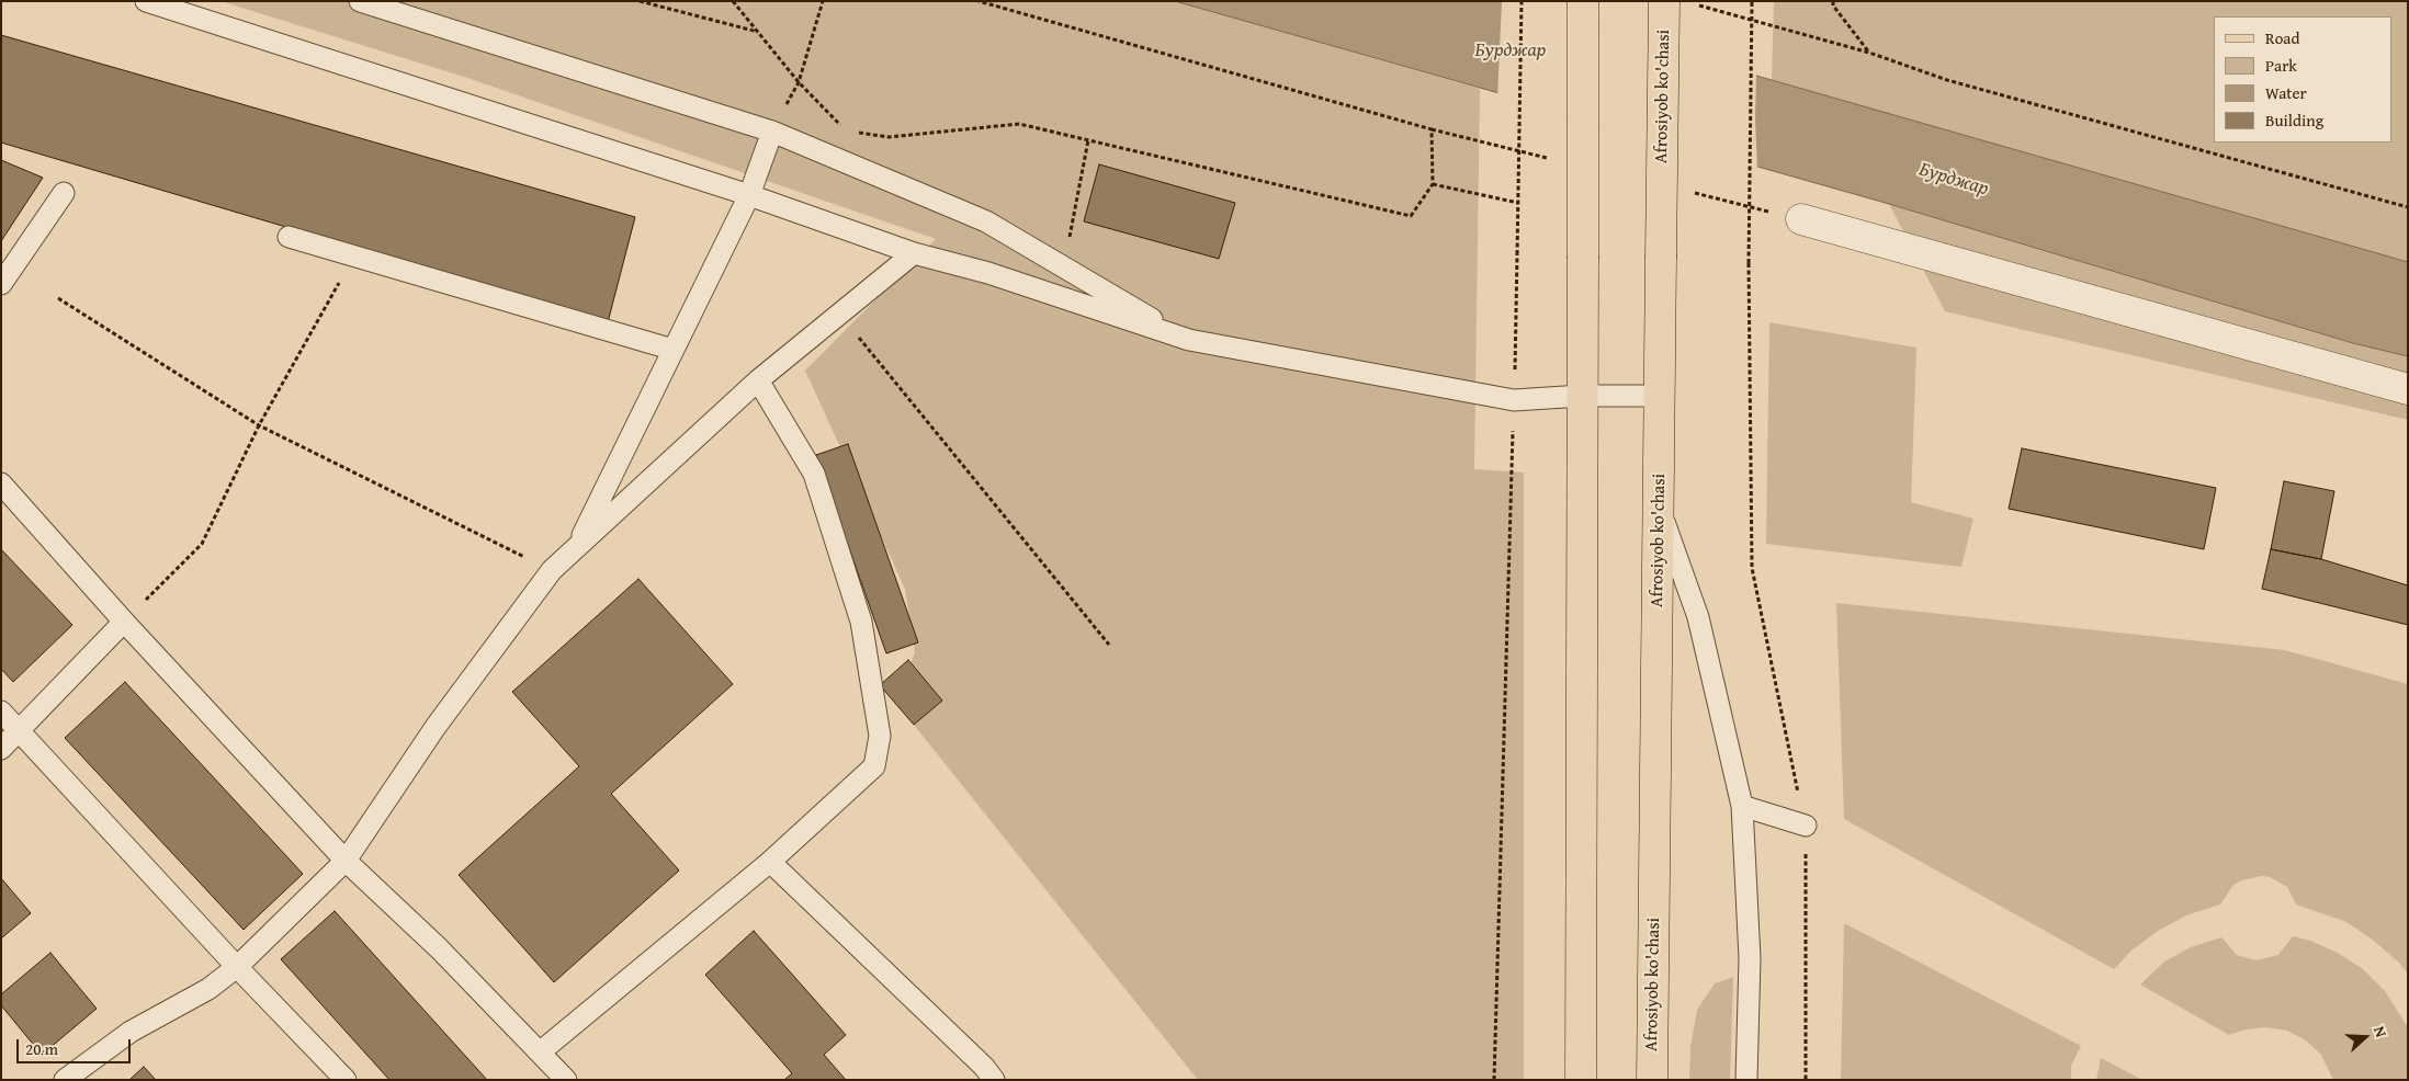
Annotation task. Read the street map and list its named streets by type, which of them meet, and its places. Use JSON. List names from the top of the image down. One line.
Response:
{"streets":{"main road":["Afrosiyob ko'chasi"]},"water":["Бурджар"],"legend":["Road","Park","Water","Building"],"scale_bar":"20 m","north":"right"}
